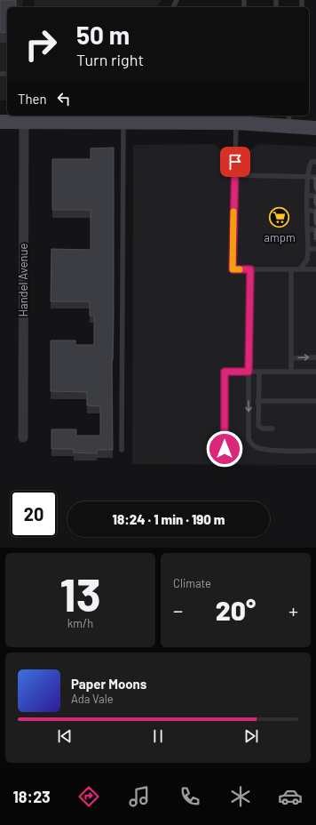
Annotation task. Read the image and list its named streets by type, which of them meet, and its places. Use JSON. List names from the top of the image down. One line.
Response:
{"streets":{"street":["Handel Avenue"]},"places":{"supermarket":["ampm"]},"page":{"turn":["50 m","Turn right"],"then":"Then","limit":"20","trip":"18:24 · 1 min · 190 m","tile":[["13","km/h"],"Climate"],"heat":["−","20°","+"],"song":["Paper Moons","Ada Vale"],"tabs":"18:23"}}
